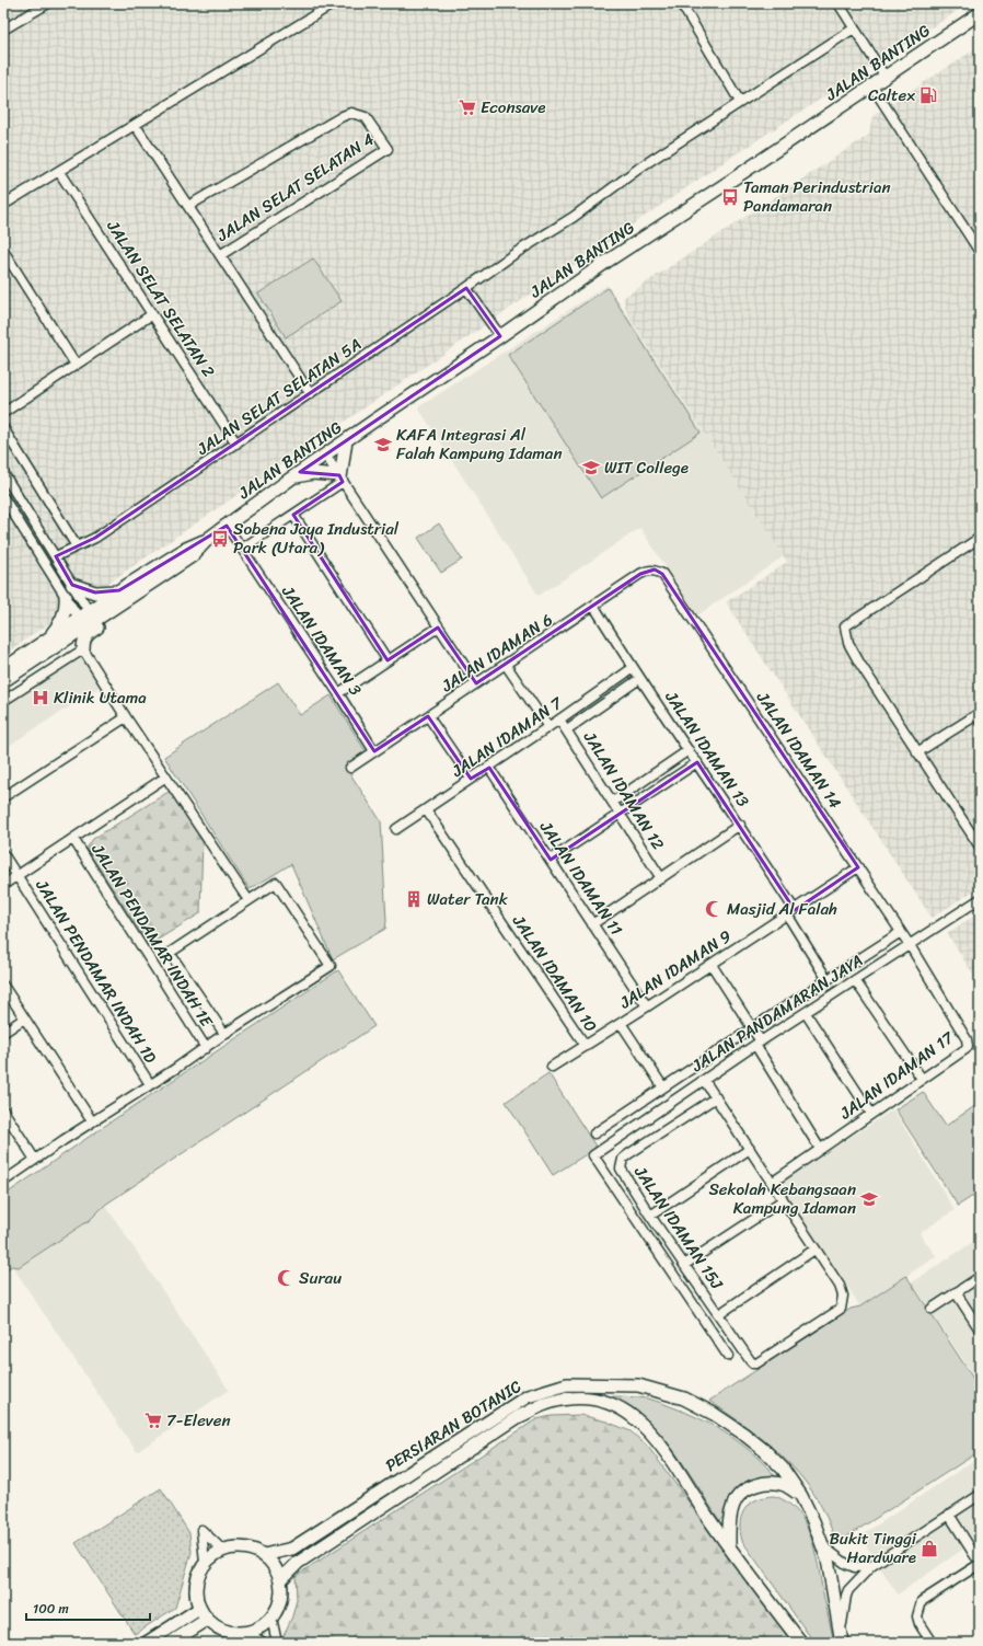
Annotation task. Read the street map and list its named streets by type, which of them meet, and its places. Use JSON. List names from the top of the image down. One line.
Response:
{"streets":{"main road":["JALAN BANTING","PERSIARAN BOTANIC"],"street":["JALAN SELAT SELATAN 4","JALAN SELAT SELATAN 2","JALAN SELAT SELATAN 5A","JALAN IDAMAN 3","JALAN IDAMAN 6","JALAN IDAMAN 7","JALAN IDAMAN 13","JALAN IDAMAN 14","JALAN IDAMAN 12","JALAN IDAMAN 11","JALAN PENDAMAR INDAH 1E","JALAN IDAMAN 9","JALAN PENDAMAR INDAH 1D","JALAN IDAMAN 10","JALAN PANDAMARAN JAYA","JALAN IDAMAN 17","JALAN IDAMAN 15J"]},"crossings":[["JALAN BANTING","JALAN IDAMAN 3"],["JALAN SELAT SELATAN 2","JALAN SELAT SELATAN 5A"],["JALAN IDAMAN 3","JALAN IDAMAN 6"],["JALAN IDAMAN 6","JALAN IDAMAN 13"],["JALAN IDAMAN 6","JALAN IDAMAN 14"],["JALAN IDAMAN 7","JALAN IDAMAN 13"],["JALAN IDAMAN 7","JALAN IDAMAN 12"],["JALAN IDAMAN 7","JALAN IDAMAN 11"],["JALAN IDAMAN 7","JALAN IDAMAN 10"],["JALAN IDAMAN 13","JALAN IDAMAN 9"],["JALAN IDAMAN 13","JALAN PANDAMARAN JAYA"],["JALAN IDAMAN 14","JALAN IDAMAN 9"],["JALAN IDAMAN 14","JALAN PANDAMARAN JAYA"],["JALAN IDAMAN 14","JALAN IDAMAN 17"],["JALAN IDAMAN 11","JALAN IDAMAN 9"],["JALAN IDAMAN 9","JALAN IDAMAN 10"],["JALAN PANDAMARAN JAYA","JALAN IDAMAN 17"]],"places":{"fuel station":["Caltex"],"supermarket":["Econsave","7-Eleven"],"bus stop":["Taman Perindustrian Pandamaran","Sobena Jaya Industrial Park (Utara)"],"school or university":["KAFA Integrasi Al Falah Kampung Idaman","WIT College","Sekolah Kebangsaan Kampung Idaman"],"hospital":["Klinik Utama"],"building":["Water Tank"],"mosque":["Masjid Al Falah","Surau"],"shop":["Bukit Tinggi Hardware"]},"scale_bar":"100 m"}
